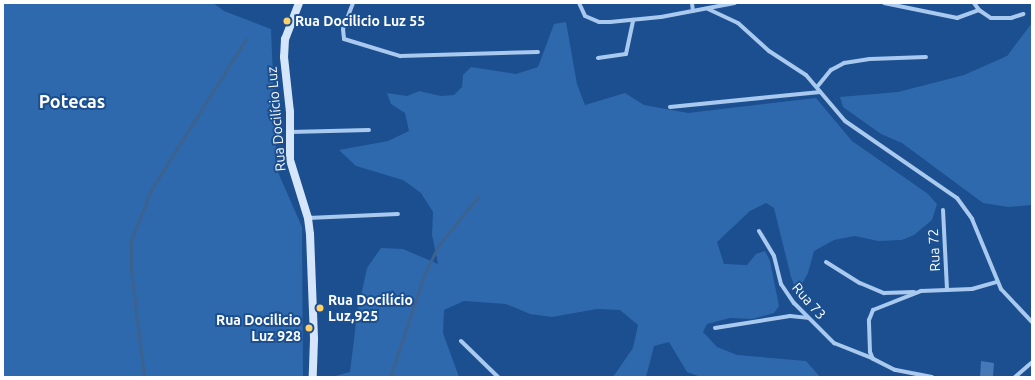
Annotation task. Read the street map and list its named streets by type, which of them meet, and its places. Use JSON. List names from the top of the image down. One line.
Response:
{"streets":{"main road":["Rua Docilício Luz"],"street":["Rua 72","Rua 73"]},"districts":["Potecas"],"places":["Rua Docilicio Luz 55","Rua Docilício Luz,925","Rua Docilicio Luz 928"]}
